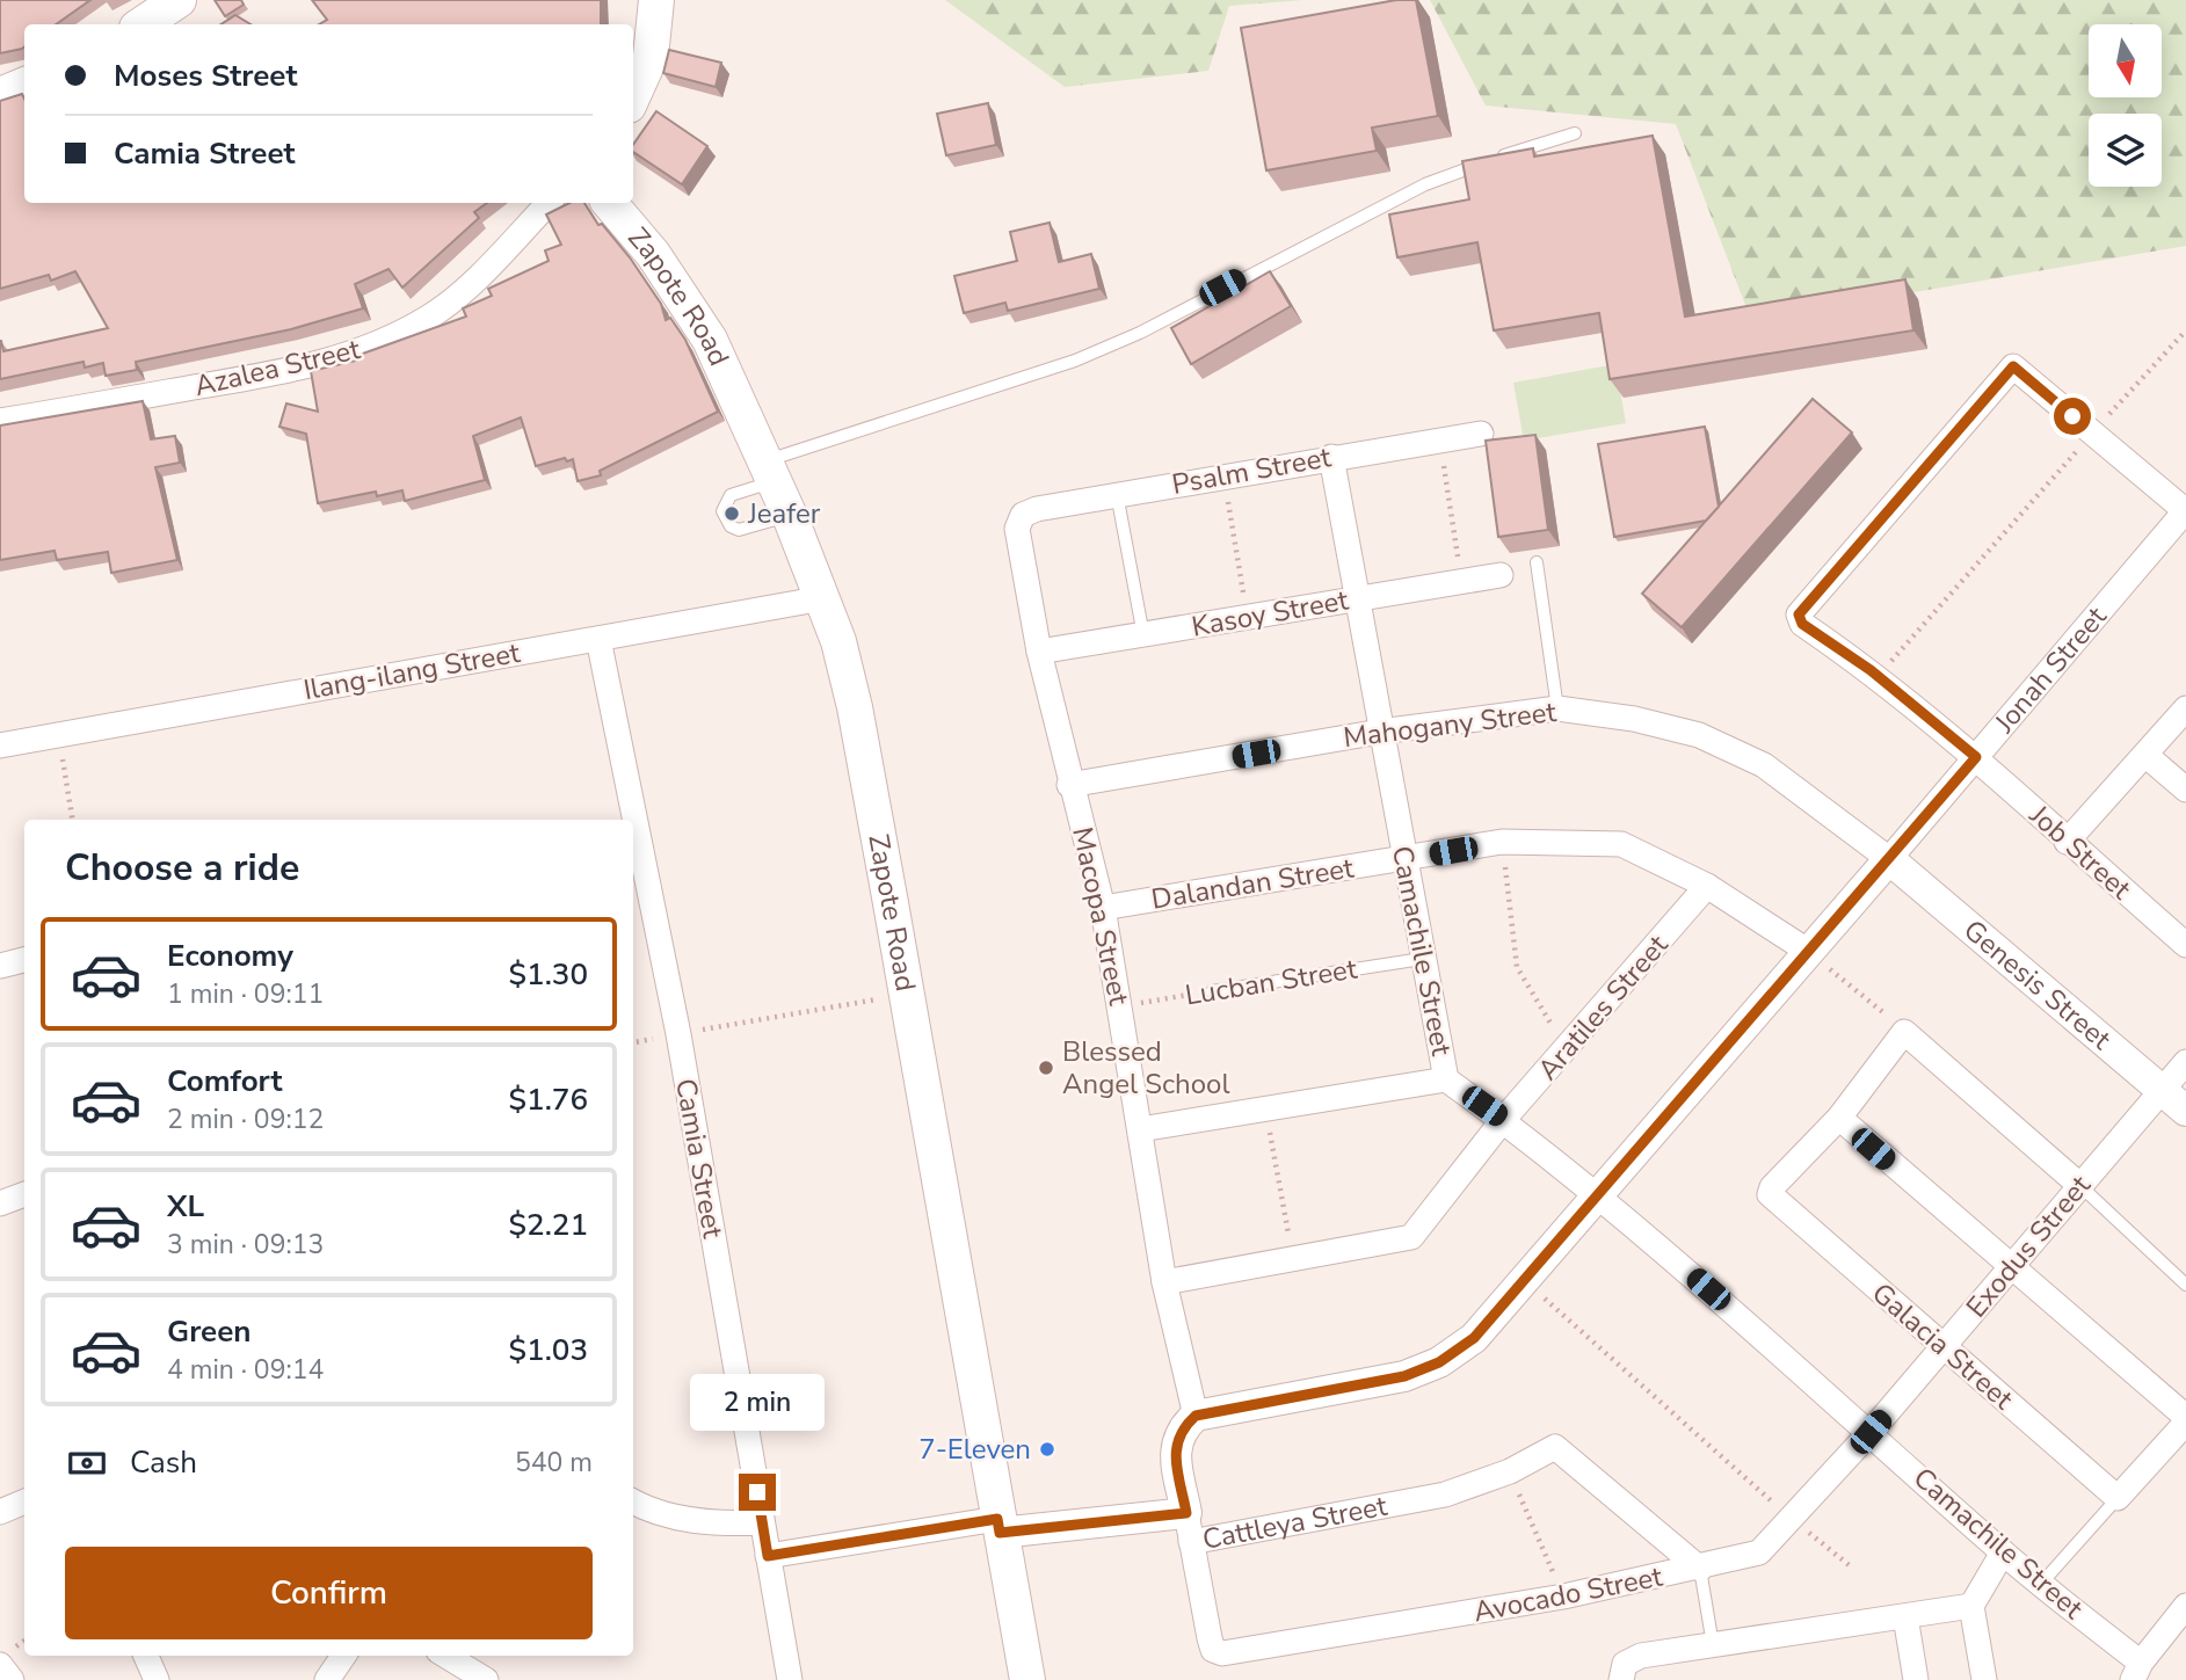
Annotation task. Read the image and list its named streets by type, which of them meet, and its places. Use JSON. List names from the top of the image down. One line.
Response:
{"streets":{"main road":["Zapote Road"],"street":["Azalea Street","Psalm Street","Kasoy Street","Jonah Street","Ilang-ilang Street","Mahogany Street","Job Street","Dalandan Street","Macopa Street","Camachile Street","Genesis Street","Aratiles Street","Camia Street","Exodus Street","Galacia Street","Cattleya Street","Avocado Street"],"lane":["Lucban Street"]},"crossings":[["Zapote Road","Ilang-ilang Street"],["Zapote Road","Cattleya Street"],["Psalm Street","Macopa Street"],["Psalm Street","Camachile Street"],["Kasoy Street","Macopa Street"],["Kasoy Street","Camachile Street"],["Jonah Street","Mahogany Street"],["Jonah Street","Job Street"],["Jonah Street","Dalandan Street"],["Jonah Street","Macopa Street"],["Jonah Street","Camachile Street"],["Jonah Street","Genesis Street"],["Ilang-ilang Street","Camia Street"],["Mahogany Street","Macopa Street"],["Mahogany Street","Camachile Street"],["Mahogany Street","Genesis Street"],["Dalandan Street","Macopa Street"],["Dalandan Street","Camachile Street"],["Dalandan Street","Aratiles Street"],["Macopa Street","Lucban Street"],["Macopa Street","Aratiles Street"],["Camachile Street","Lucban Street"],["Camachile Street","Aratiles Street"],["Camachile Street","Exodus Street"],["Camachile Street","Avocado Street"],["Genesis Street","Exodus Street"],["Camia Street","Cattleya Street"],["Exodus Street","Galacia Street"],["Exodus Street","Avocado Street"],["Cattleya Street","Avocado Street"]],"places":["Jeafer","Blessed Angel School","7-Eleven"],"north":"bottom","page":{"banner":["Moses Street","Camia Street"],"heading":"Choose a ride","list":[{"name":"Economy","note":"1 min · 09:11","value":"$1.30"},{"name":"Comfort","note":"2 min · 09:12","value":"$1.76"},{"name":"XL","note":"3 min · 09:13","value":"$2.21"},{"name":"Green","note":"4 min · 09:14","value":"$1.03"}],"bubble":"2 min","pay":["Cash","540 m"],"buttons":"Confirm"}}
